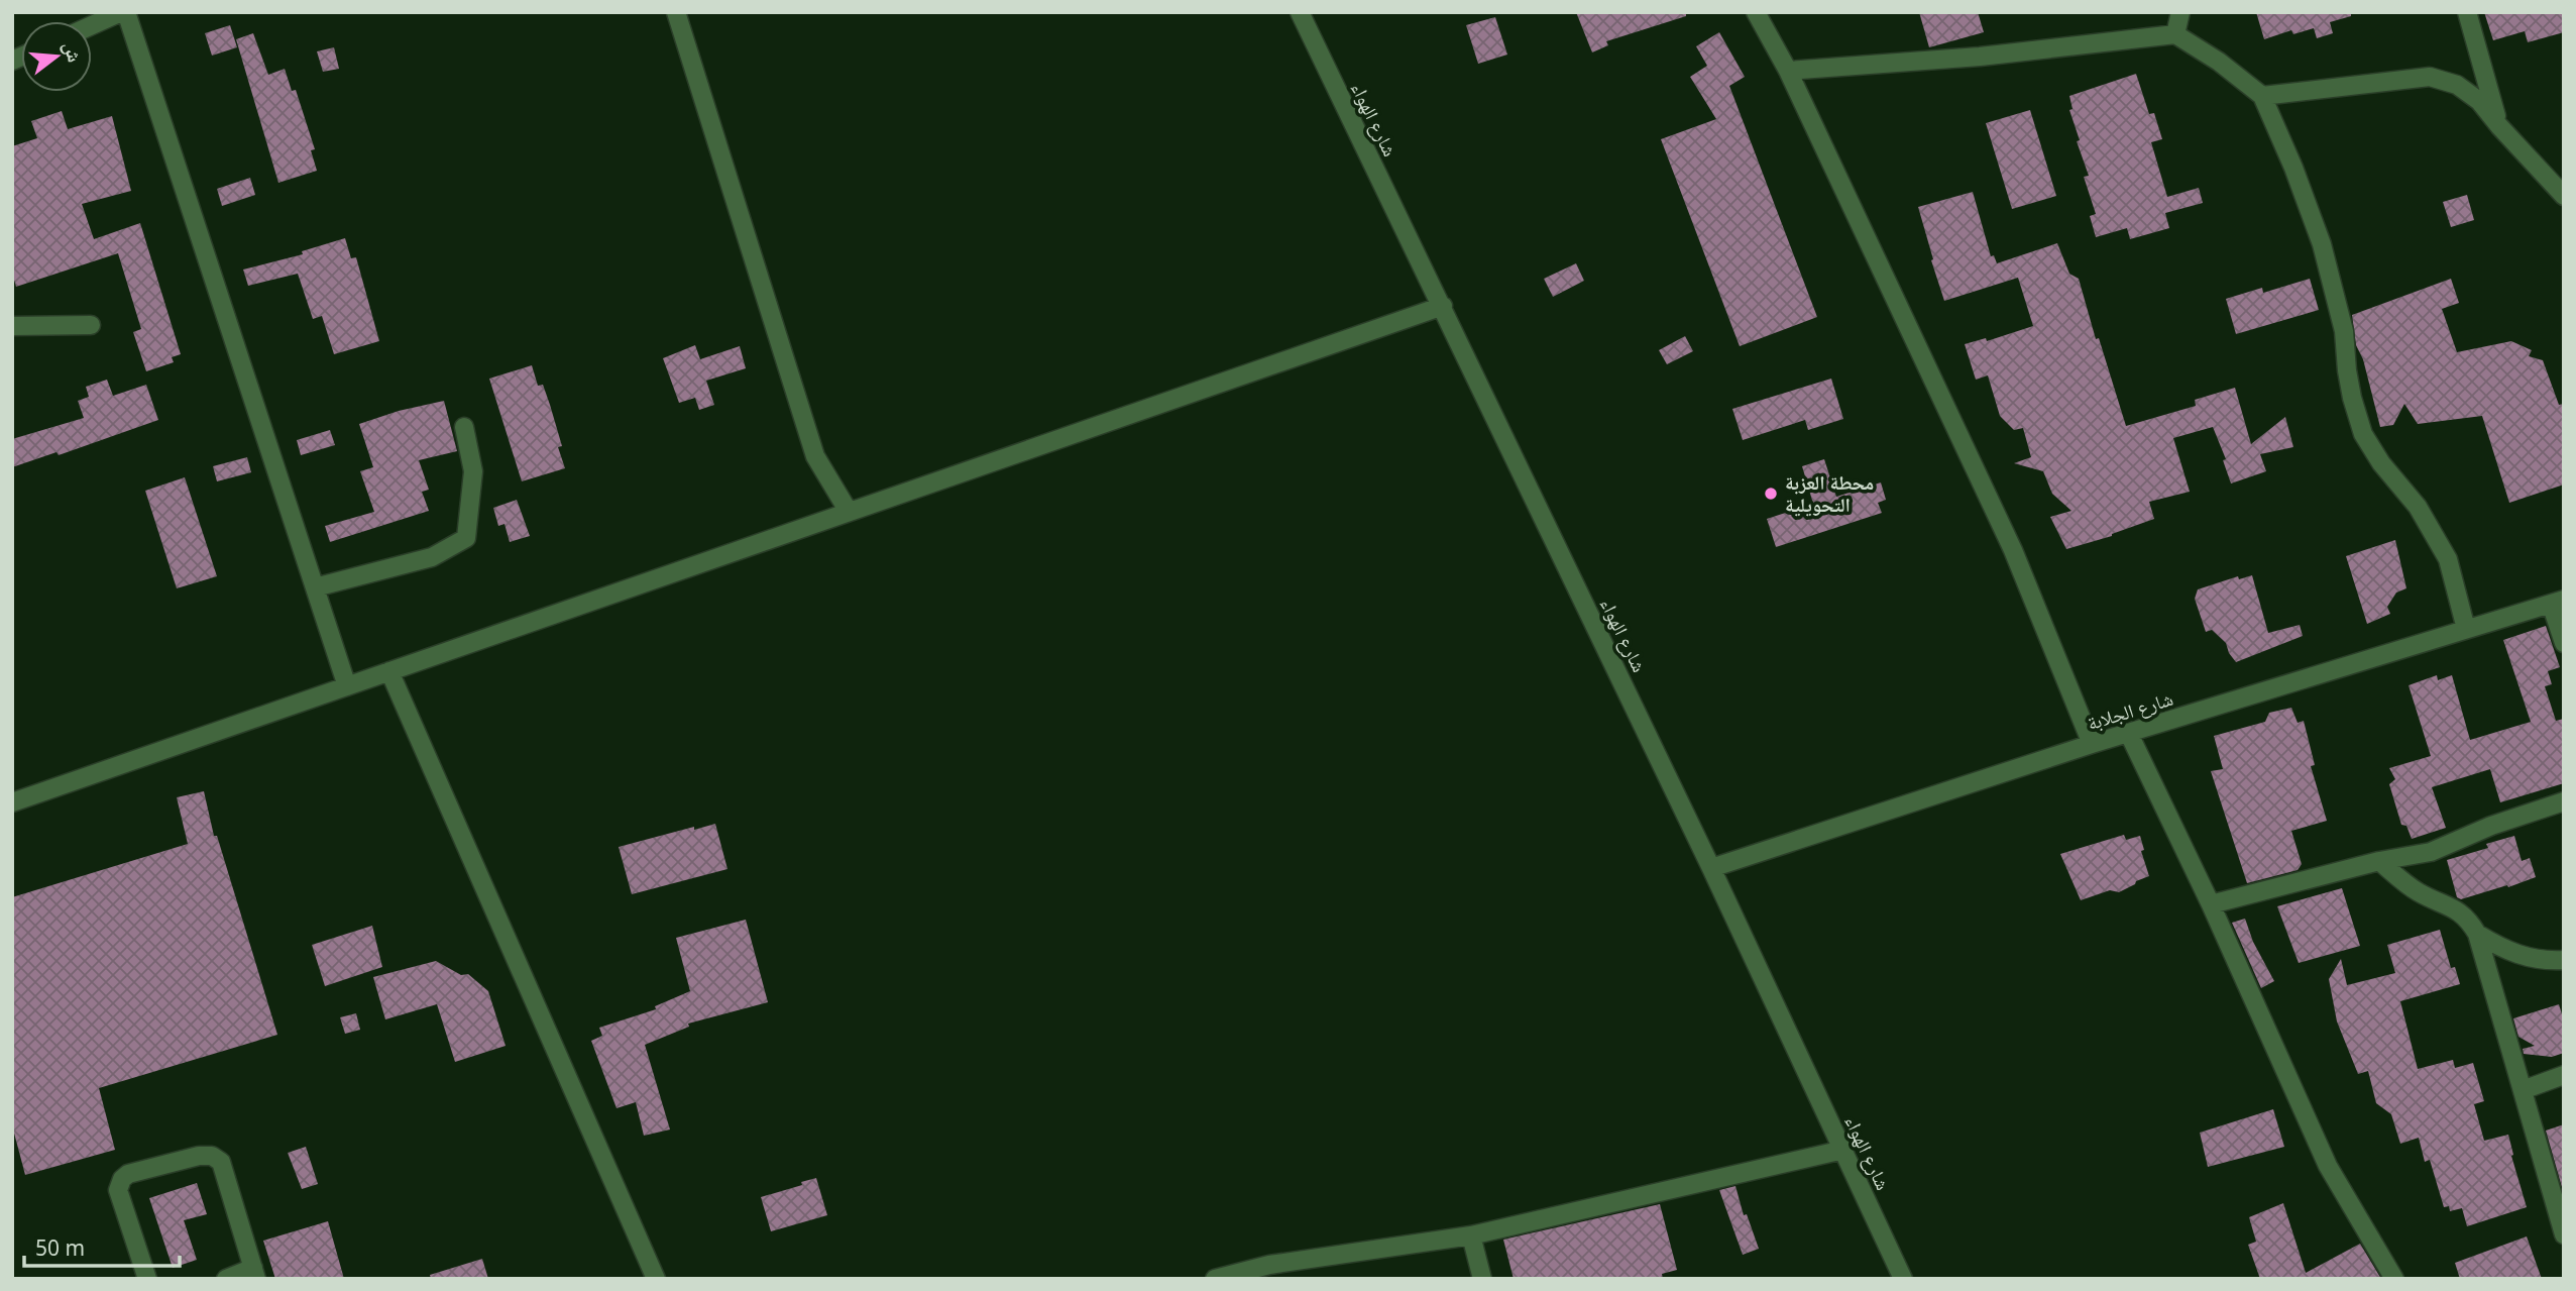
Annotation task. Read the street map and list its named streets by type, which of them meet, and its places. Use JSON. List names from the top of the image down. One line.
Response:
{"streets":{"street":["شارع الهواء","شارع الجلابة"]},"crossings":[["شارع الهواء","شارع الجلابة"]],"places":["محطة العزبة التحويلية"],"scale_bar":"50 m","north":"right"}
